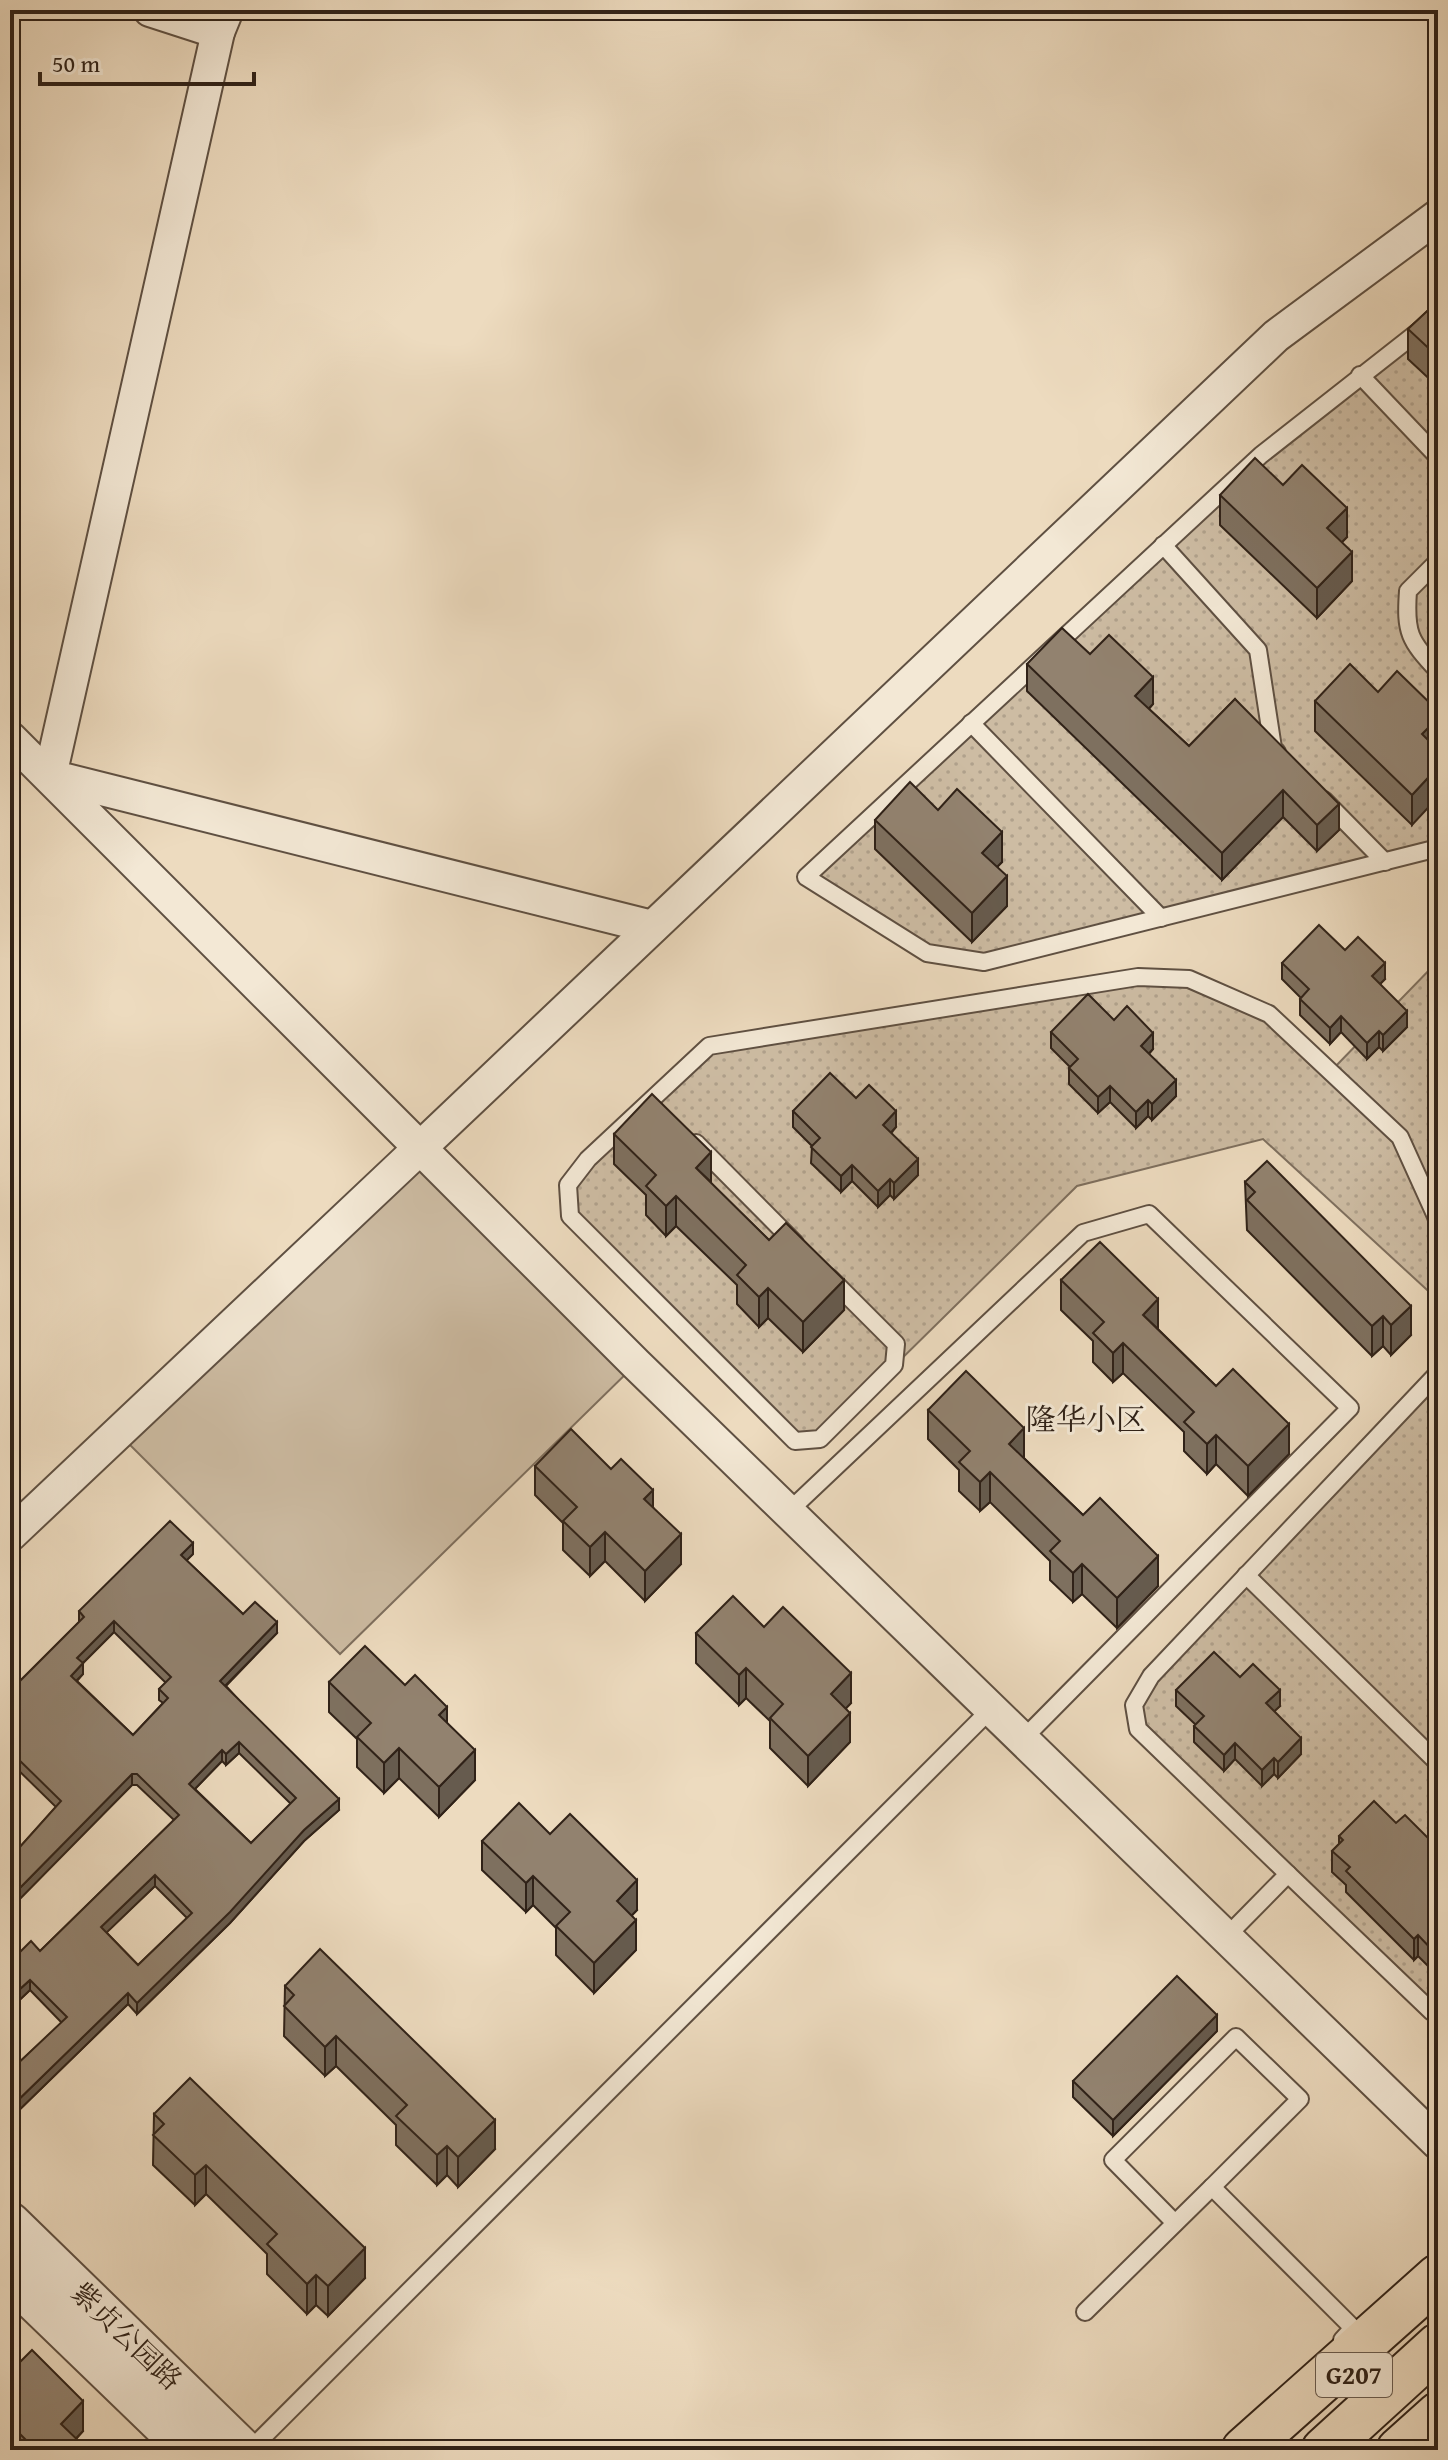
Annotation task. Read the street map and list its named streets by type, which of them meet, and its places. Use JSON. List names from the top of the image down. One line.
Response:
{"streets":{"highway":["G207"],"street":["紫贞公园路"]},"districts":["隆华小区"],"scale_bar":"50 m"}
